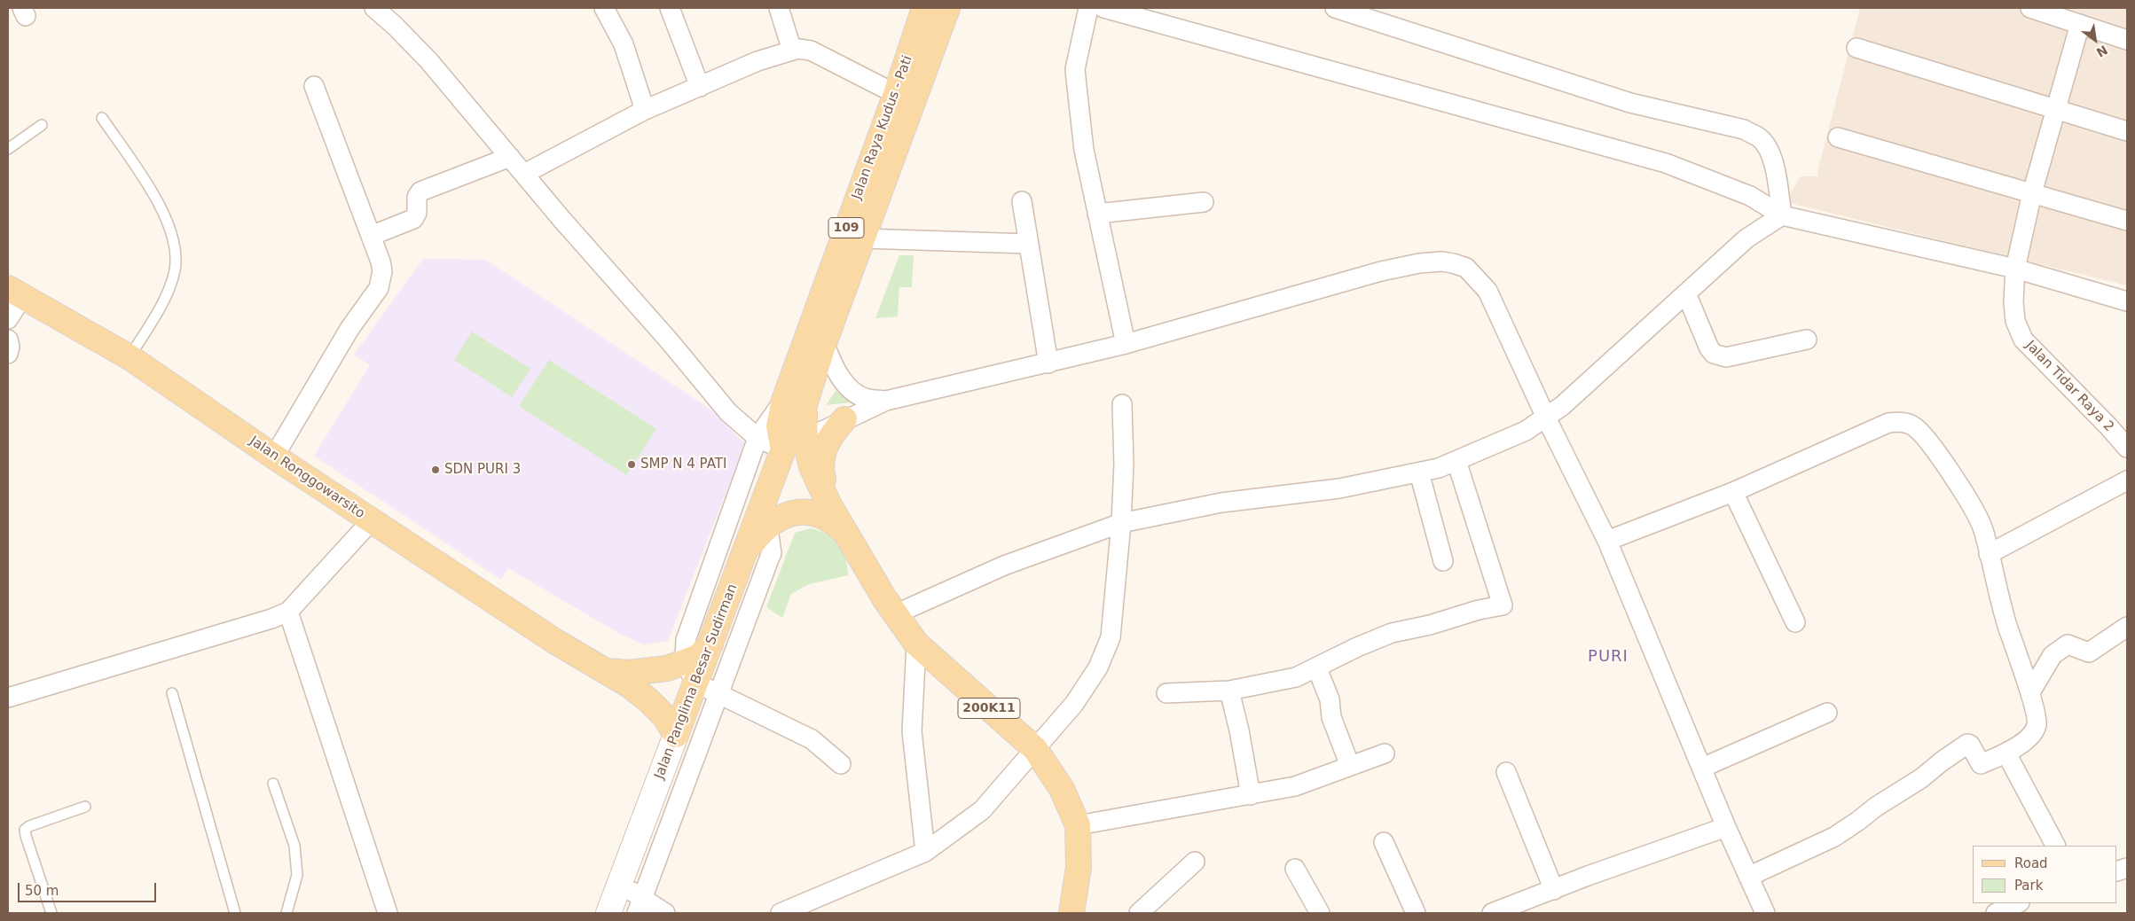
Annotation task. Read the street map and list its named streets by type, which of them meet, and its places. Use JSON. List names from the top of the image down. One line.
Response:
{"streets":{"main road":["Jalan Raya Kudus - Pati","109","Jalan Ronggowarsito","Jalan Panglima Besar Sudirman","200K11"],"street":["Jalan Tidar Raya 2"]},"crossings":[["Jalan Raya Kudus - Pati","Jalan Panglima Besar Sudirman"],["Jalan Ronggowarsito","Jalan Panglima Besar Sudirman"]],"districts":["PURI"],"places":["SMP N 4 PATI","SDN PURI 3"],"legend":["Road","Park"],"scale_bar":"50 m","north":"bottom right"}
